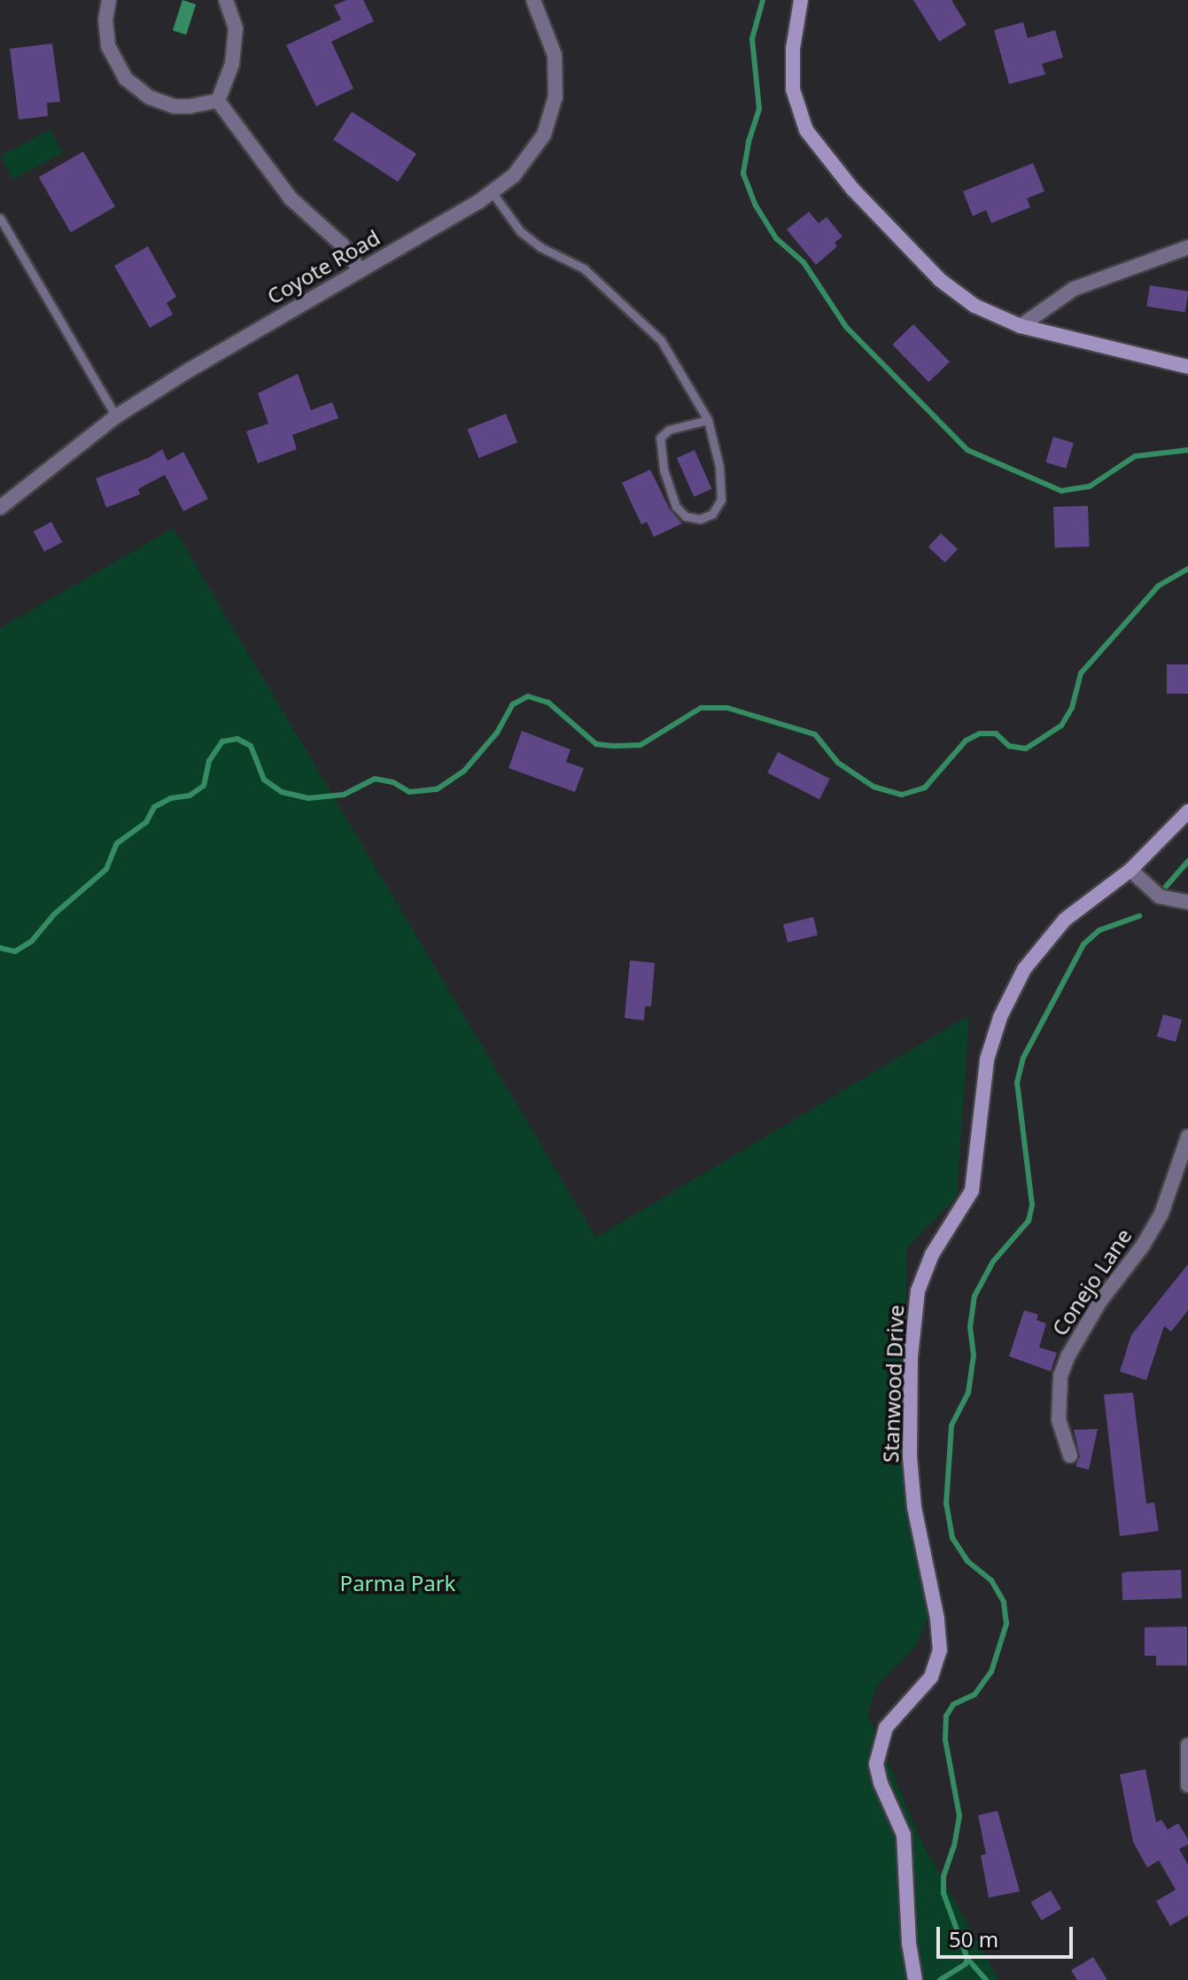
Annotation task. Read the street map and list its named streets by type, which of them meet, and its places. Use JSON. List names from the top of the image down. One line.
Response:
{"streets":{"main road":["Stanwood Drive"],"street":["Coyote Road","Conejo Lane"]},"parks":["Parma Park"],"scale_bar":"50 m"}
